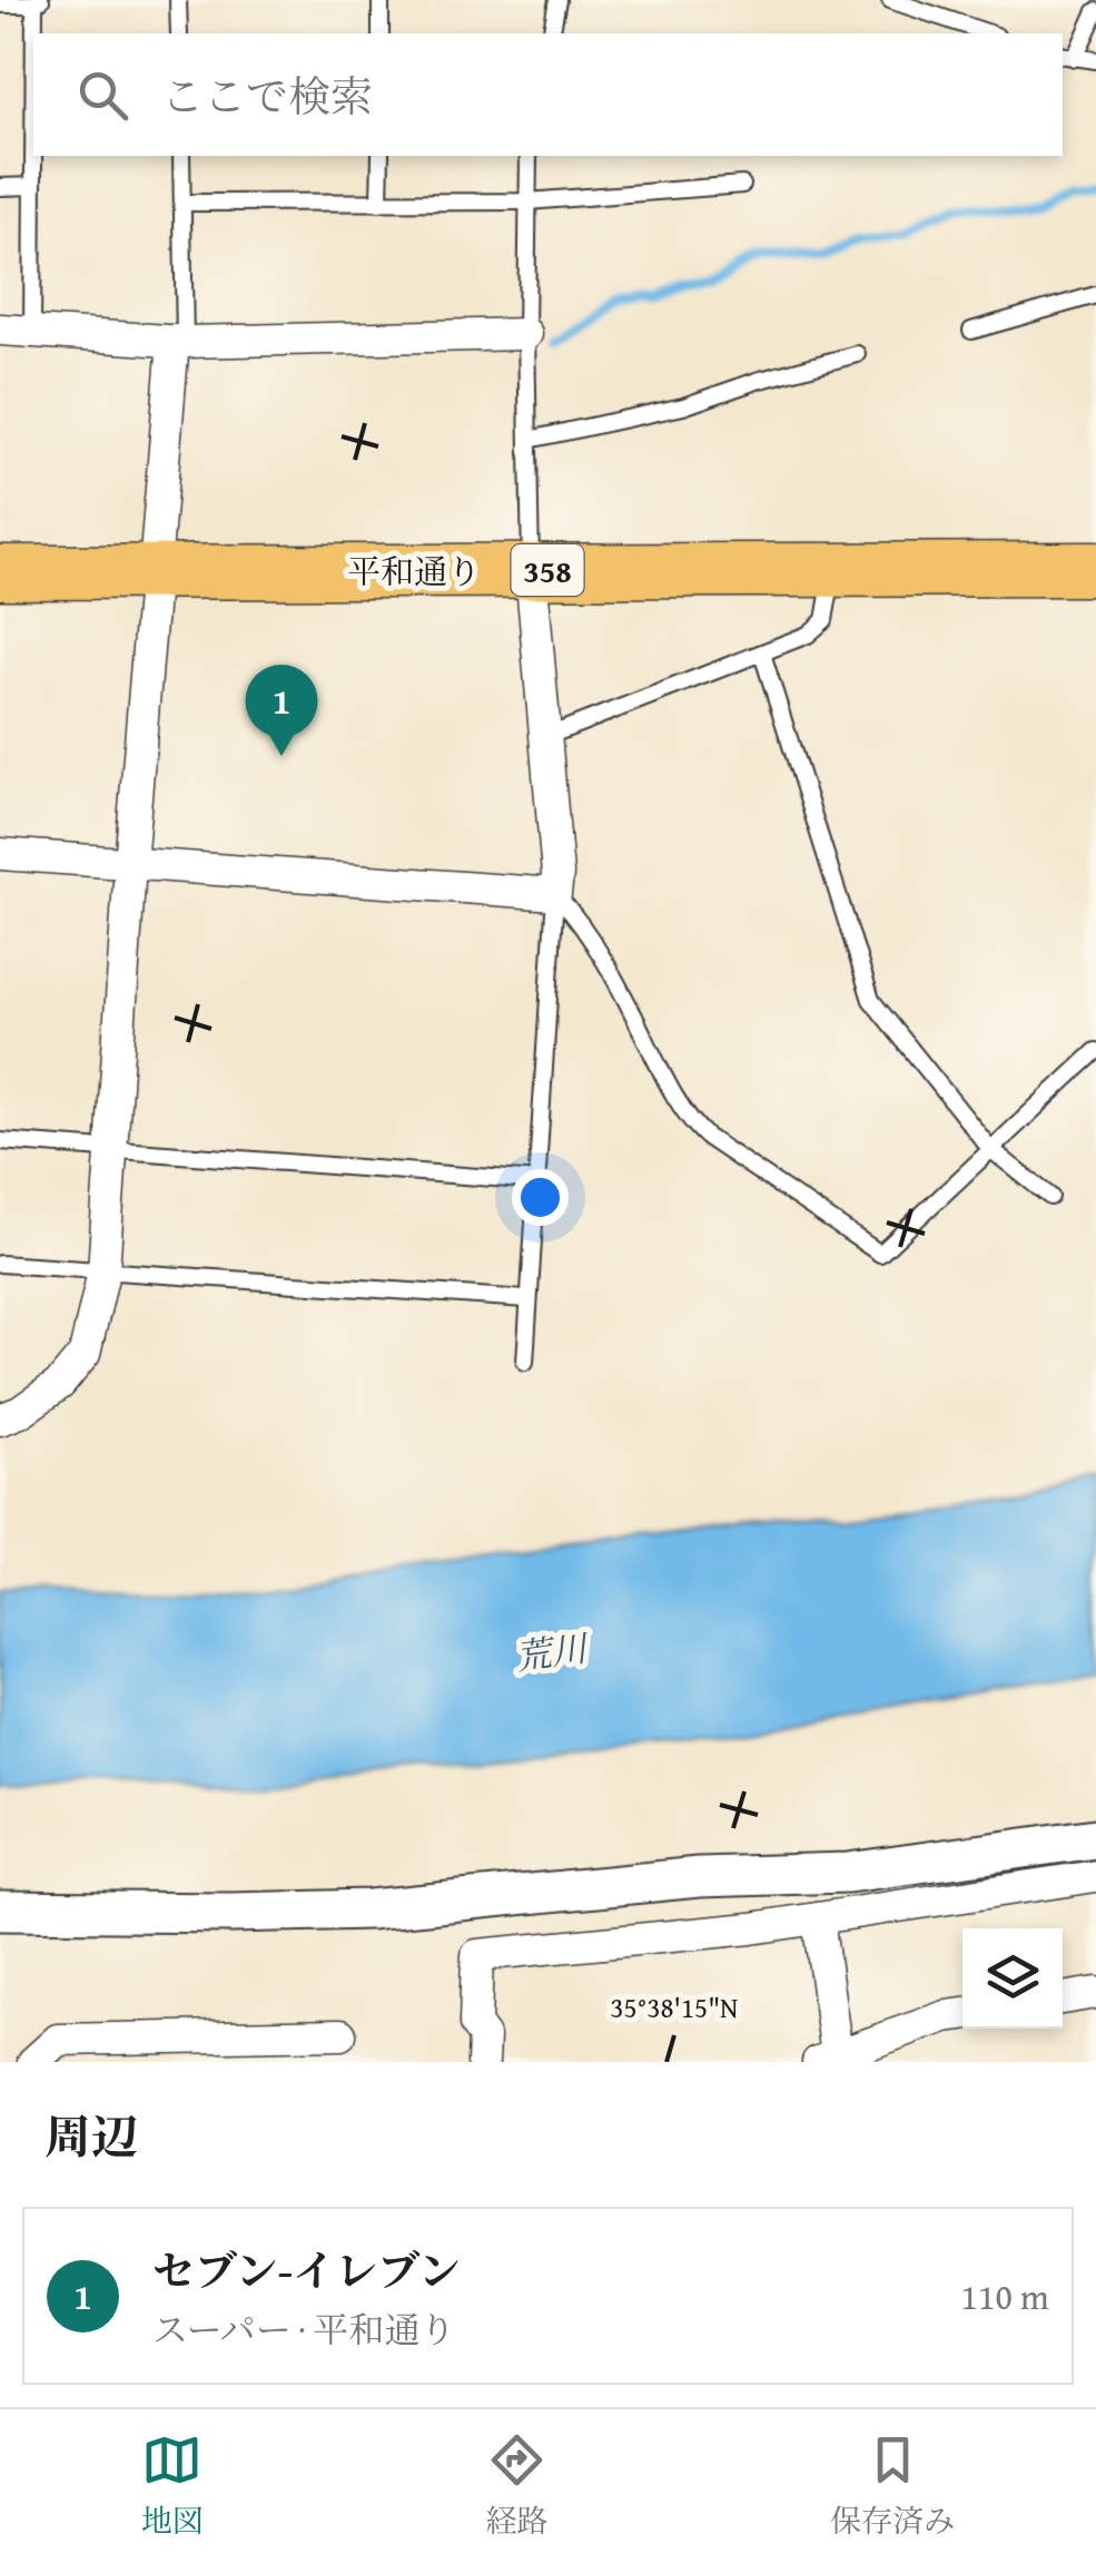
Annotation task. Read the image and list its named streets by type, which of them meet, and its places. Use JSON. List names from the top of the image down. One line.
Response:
{"streets":{"highway":["358","平和通り"]},"water":["荒川"],"page":{"search":"ここで検索","pins":"1","heading":"周辺","list":[{"mark":"1","name":"セブン-イレブン","note":"スーパー · 平和通り","value":"110 m"}],"nav":["地図","経路","保存済み"]},"coordinates":["35°38'15\"N"]}
